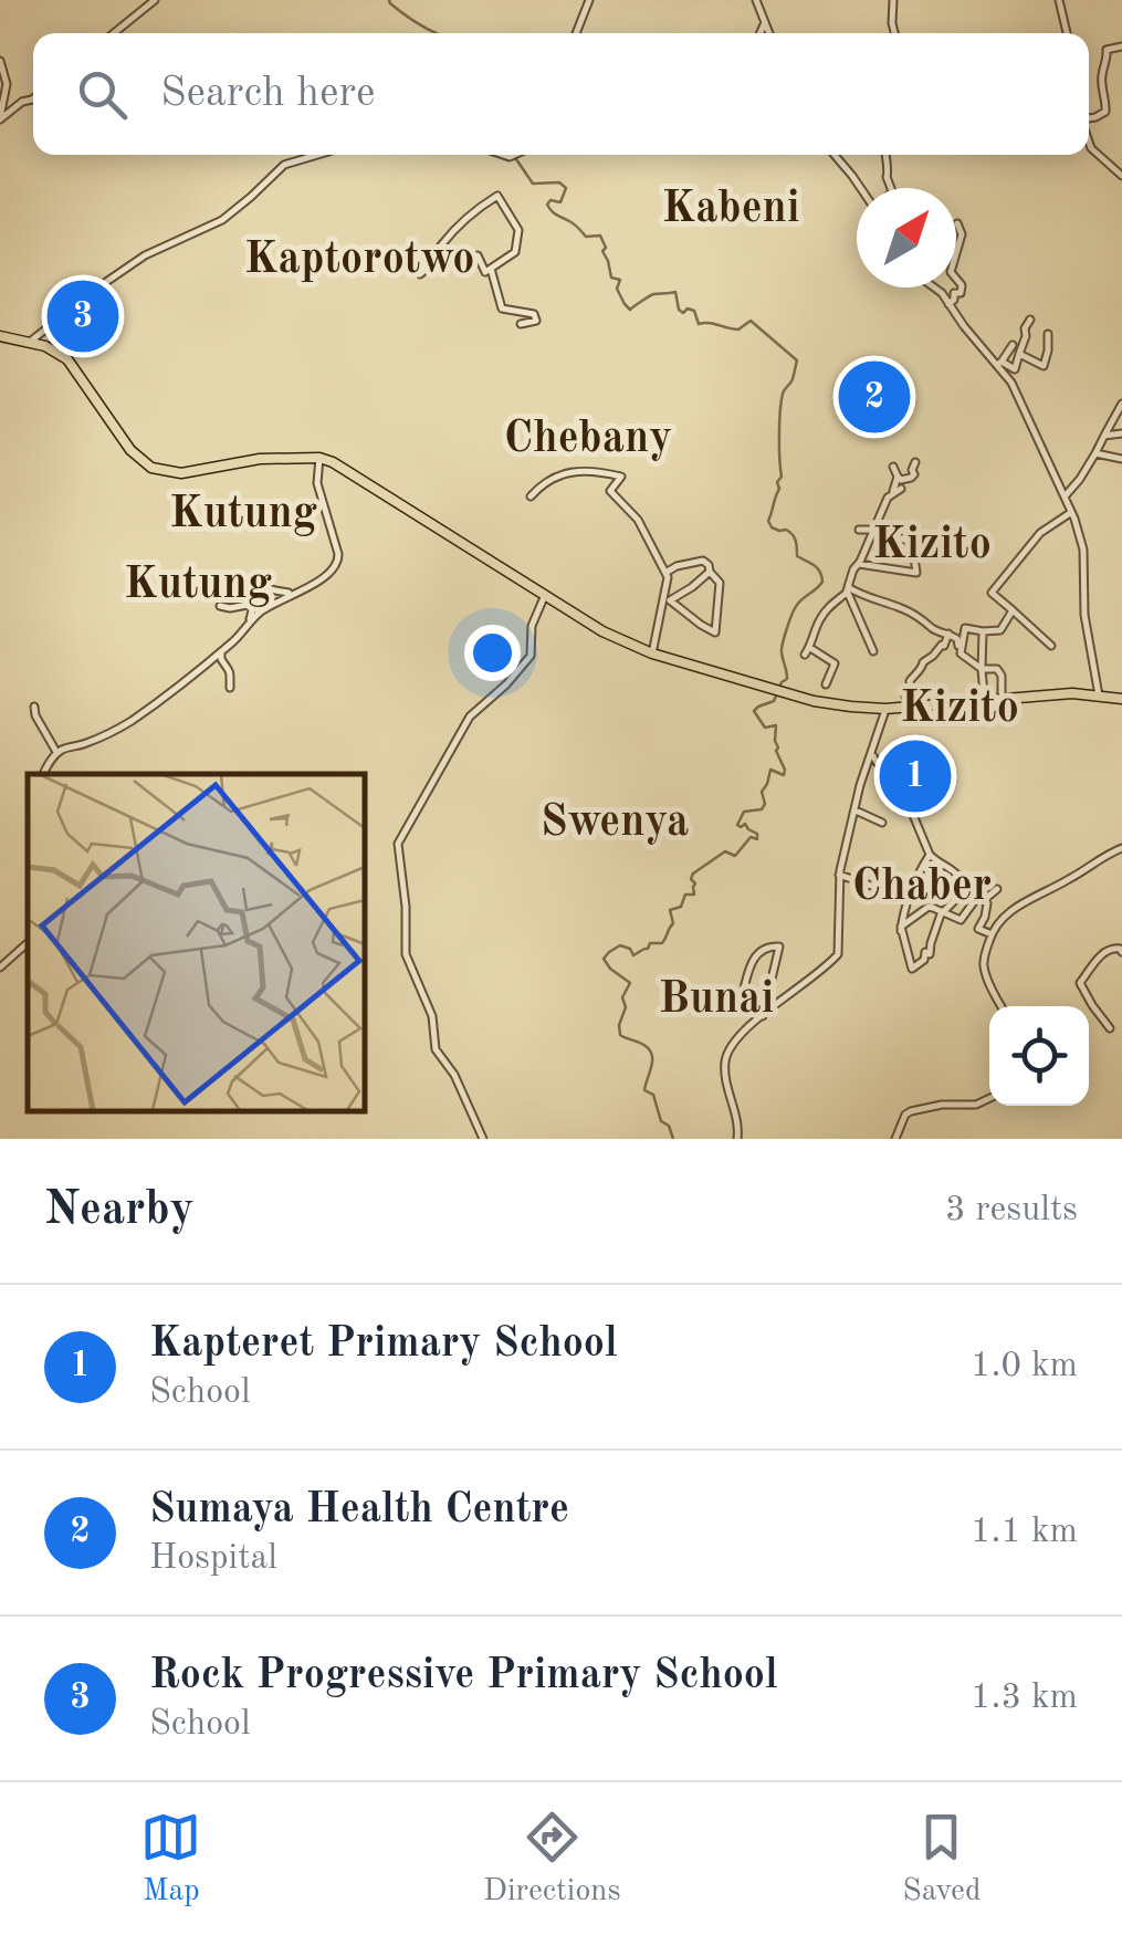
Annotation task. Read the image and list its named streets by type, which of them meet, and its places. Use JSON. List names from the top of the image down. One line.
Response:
{"districts":["Kabeni","Kaptorotwo","Chebany","Kutung","Kizito","Kutung","Kizito","Swenya","Chaber","Bunai"],"north":"top right","page":{"search":"Search here","pins":["3","2","1"],"heading":["Nearby","3 results"],"list":[{"mark":"1","name":"Kapteret Primary School","note":"School","value":"1.0 km"},{"mark":"2","name":"Sumaya Health Centre","note":"Hospital","value":"1.1 km"},{"mark":"3","name":"Rock Progressive Primary School","note":"School","value":"1.3 km"}],"nav":["Map","Directions","Saved"]}}
